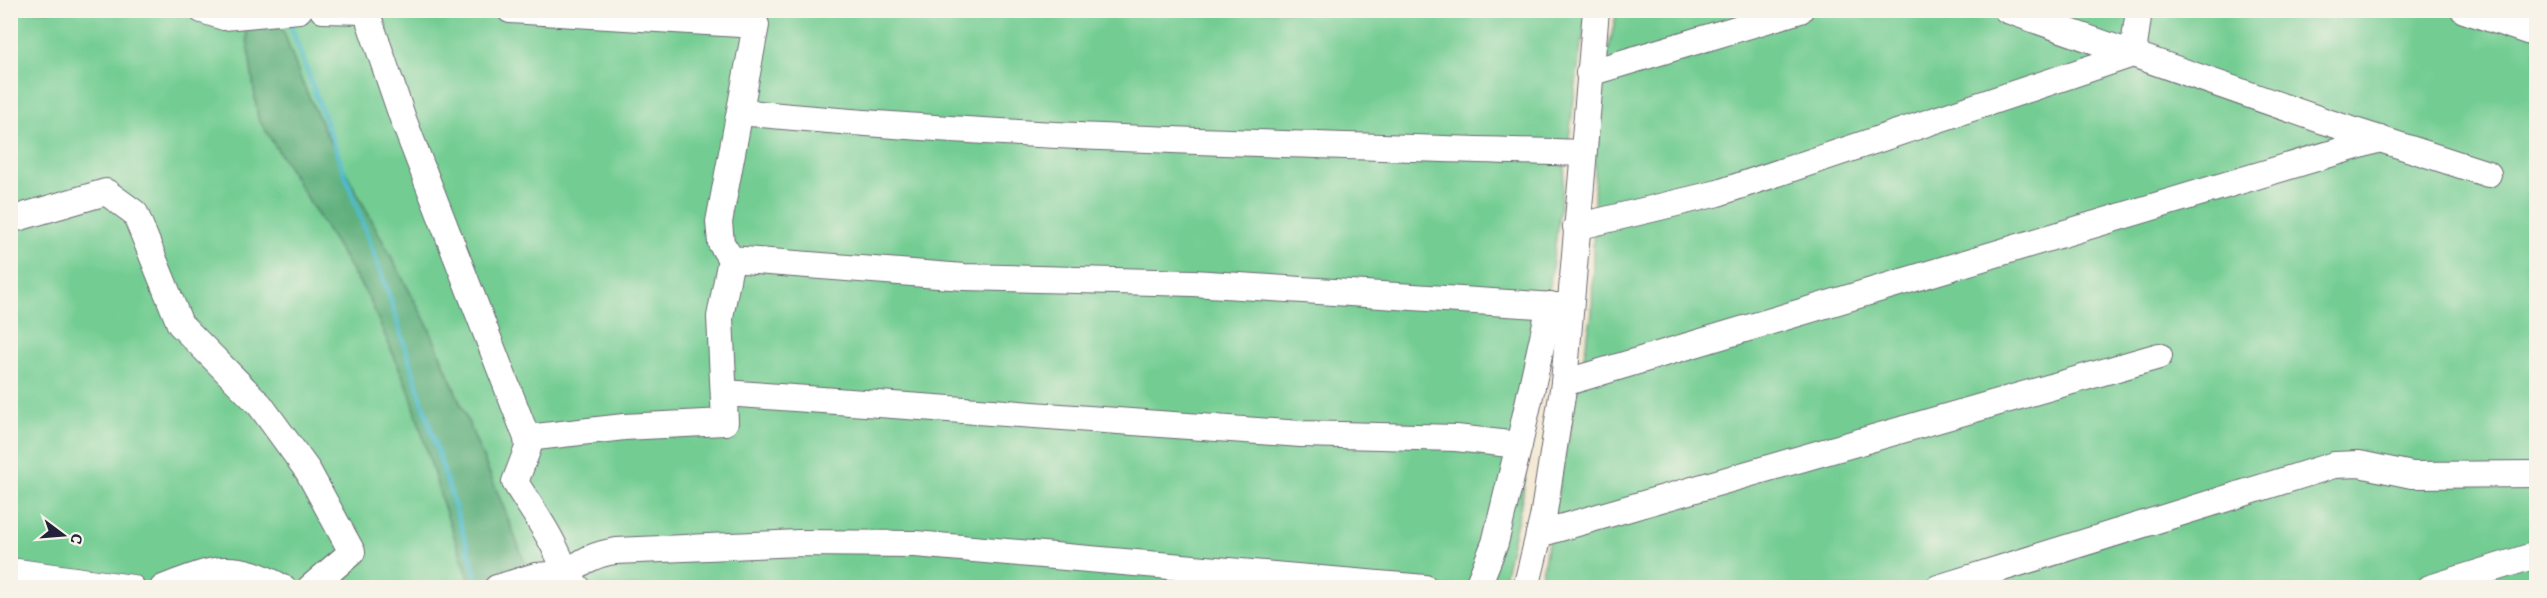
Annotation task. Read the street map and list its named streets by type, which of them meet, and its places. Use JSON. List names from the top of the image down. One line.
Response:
{"north":"right"}
